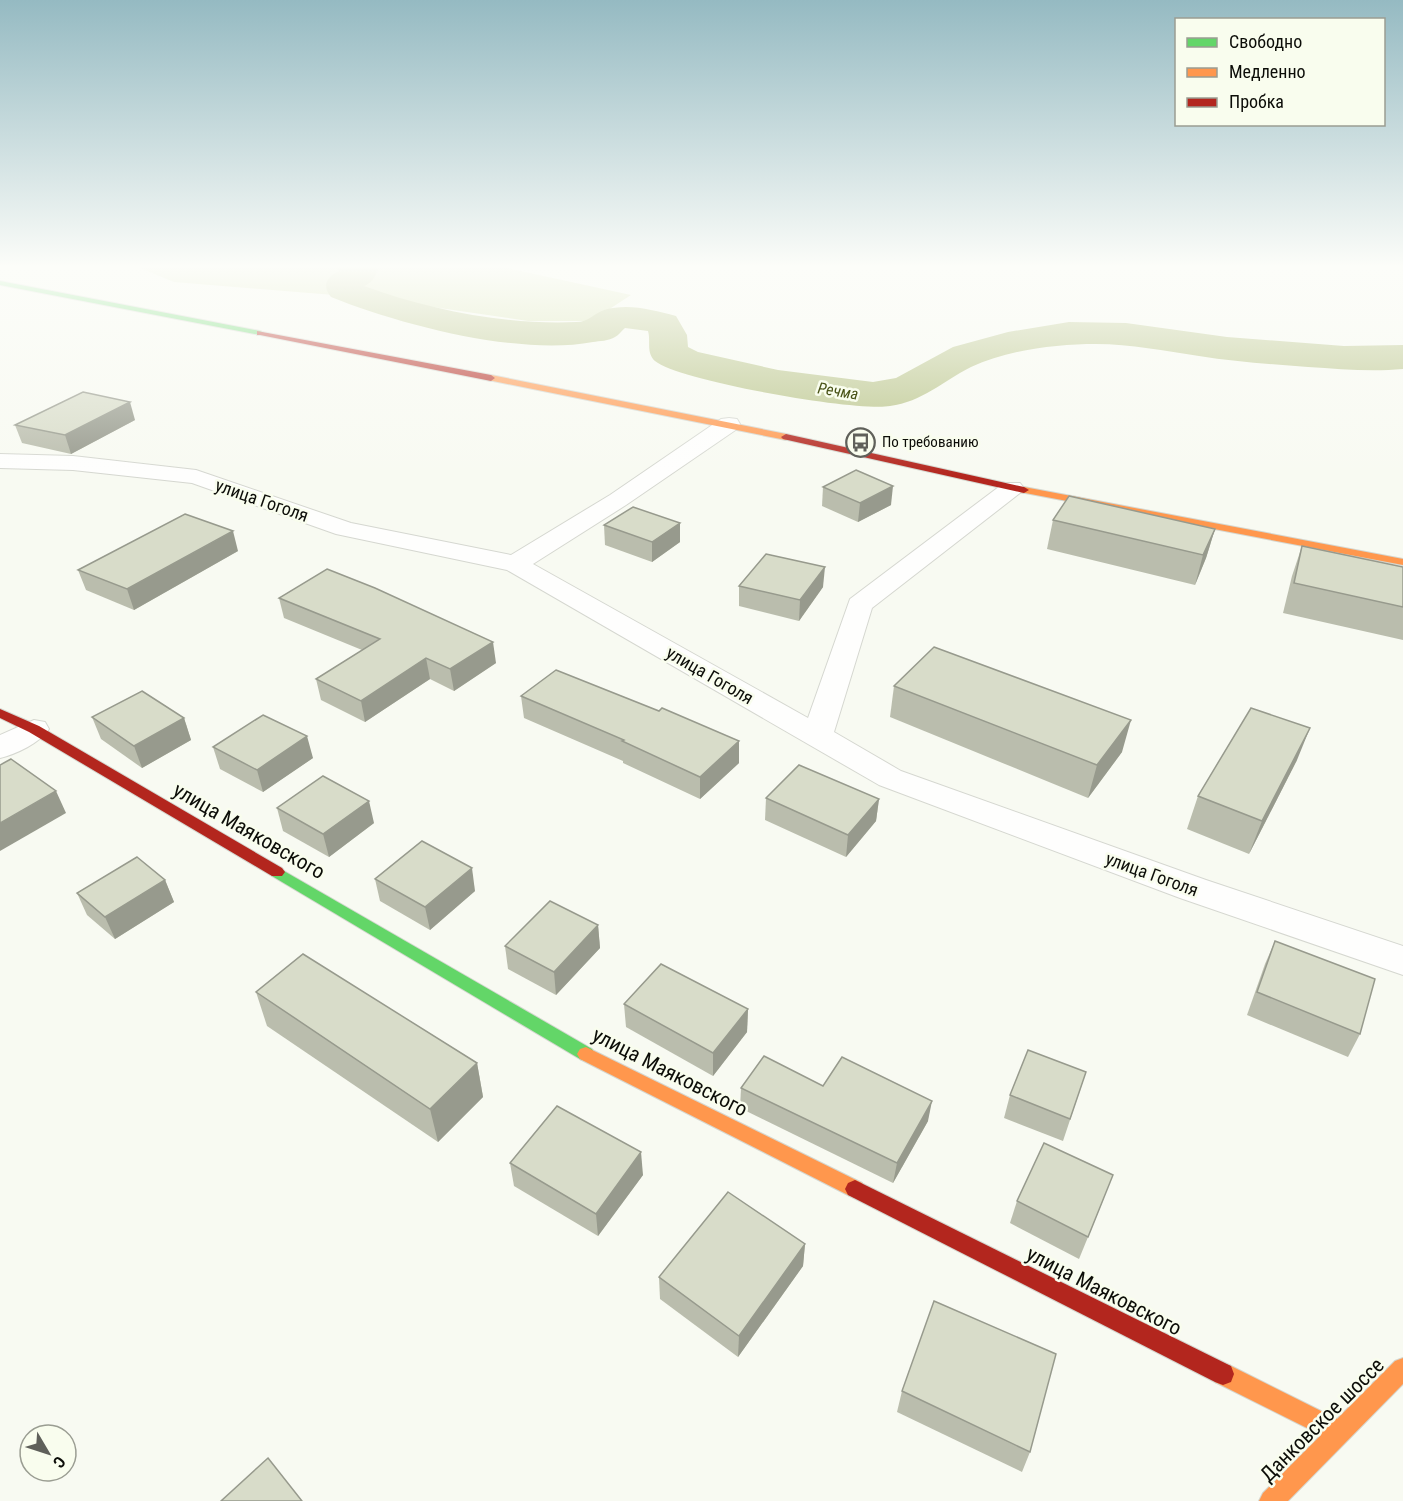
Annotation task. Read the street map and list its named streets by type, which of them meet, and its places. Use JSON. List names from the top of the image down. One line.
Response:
{"streets":{"street":["улица Гоголя","улица Маяковского","Данковское шоссе"]},"crossings":[["улица Маяковского","Данковское шоссе"]],"water":["Речма"],"places":{"bus stop":["По требованию"]},"legend":["Свободно","Медленно","Пробка"],"north":"bottom right"}
